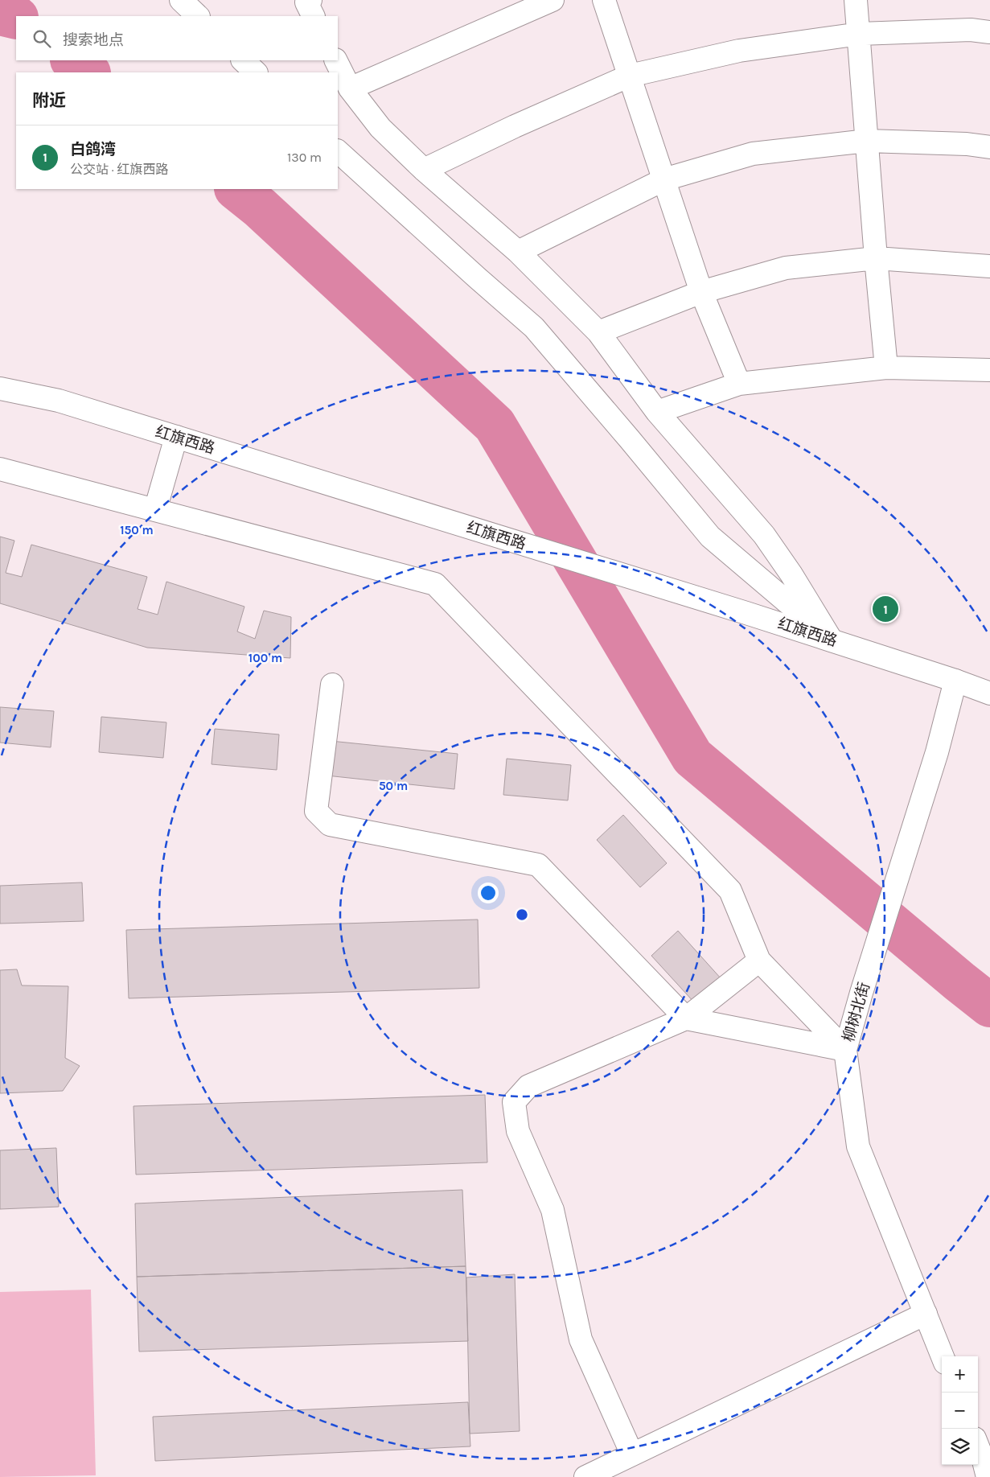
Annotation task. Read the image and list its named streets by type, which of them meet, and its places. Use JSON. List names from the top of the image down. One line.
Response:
{"streets":{"street":["红旗西路","柳树北街"]},"crossings":[["红旗西路","柳树北街"]],"page":{"search":"搜索地点","heading":"附近","list":[{"mark":"1","name":"白鸽湾","note":"公交站 · 红旗西路","value":"130 m"}],"pins":"1","map_buttons":["+","−"]},"rings":["150 m","100 m","50 m"]}
